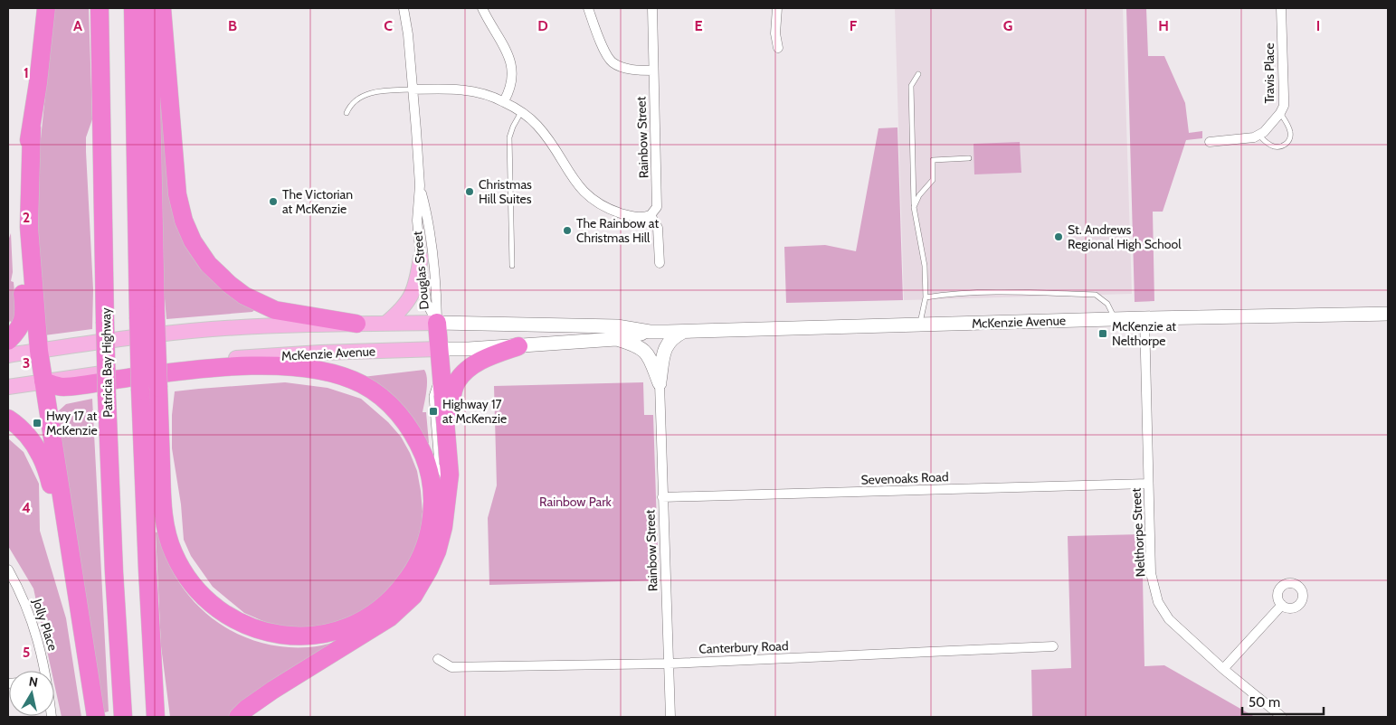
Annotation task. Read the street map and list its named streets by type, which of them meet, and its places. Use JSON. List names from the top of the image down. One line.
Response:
{"streets":{"highway":["Patricia Bay Highway"],"main road":["McKenzie Avenue"],"street":["Travis Place","Rainbow Street","Douglas Street","Sevenoaks Road","Nelthorpe Street","Jolly Place","Canterbury Road"]},"crossings":[["Rainbow Street","Sevenoaks Road"],["Rainbow Street","Canterbury Road"],["Douglas Street","McKenzie Avenue"],["McKenzie Avenue","Nelthorpe Street"],["Sevenoaks Road","Nelthorpe Street"]],"parks":["Rainbow Park"],"places":{"other":["Christmas Hill Suites","The Victorian at McKenzie","The Rainbow at Christmas Hill","St. Andrews Regional High School"],"transit":["McKenzie at Nelthorpe","Highway 17 at McKenzie","Hwy 17 at McKenzie"]},"scale_bar":"50 m","north":"top","grid":{"columns":["A","B","C","D","E","F","G","H","I"],"rows":["1","2","3","4","5"]}}
